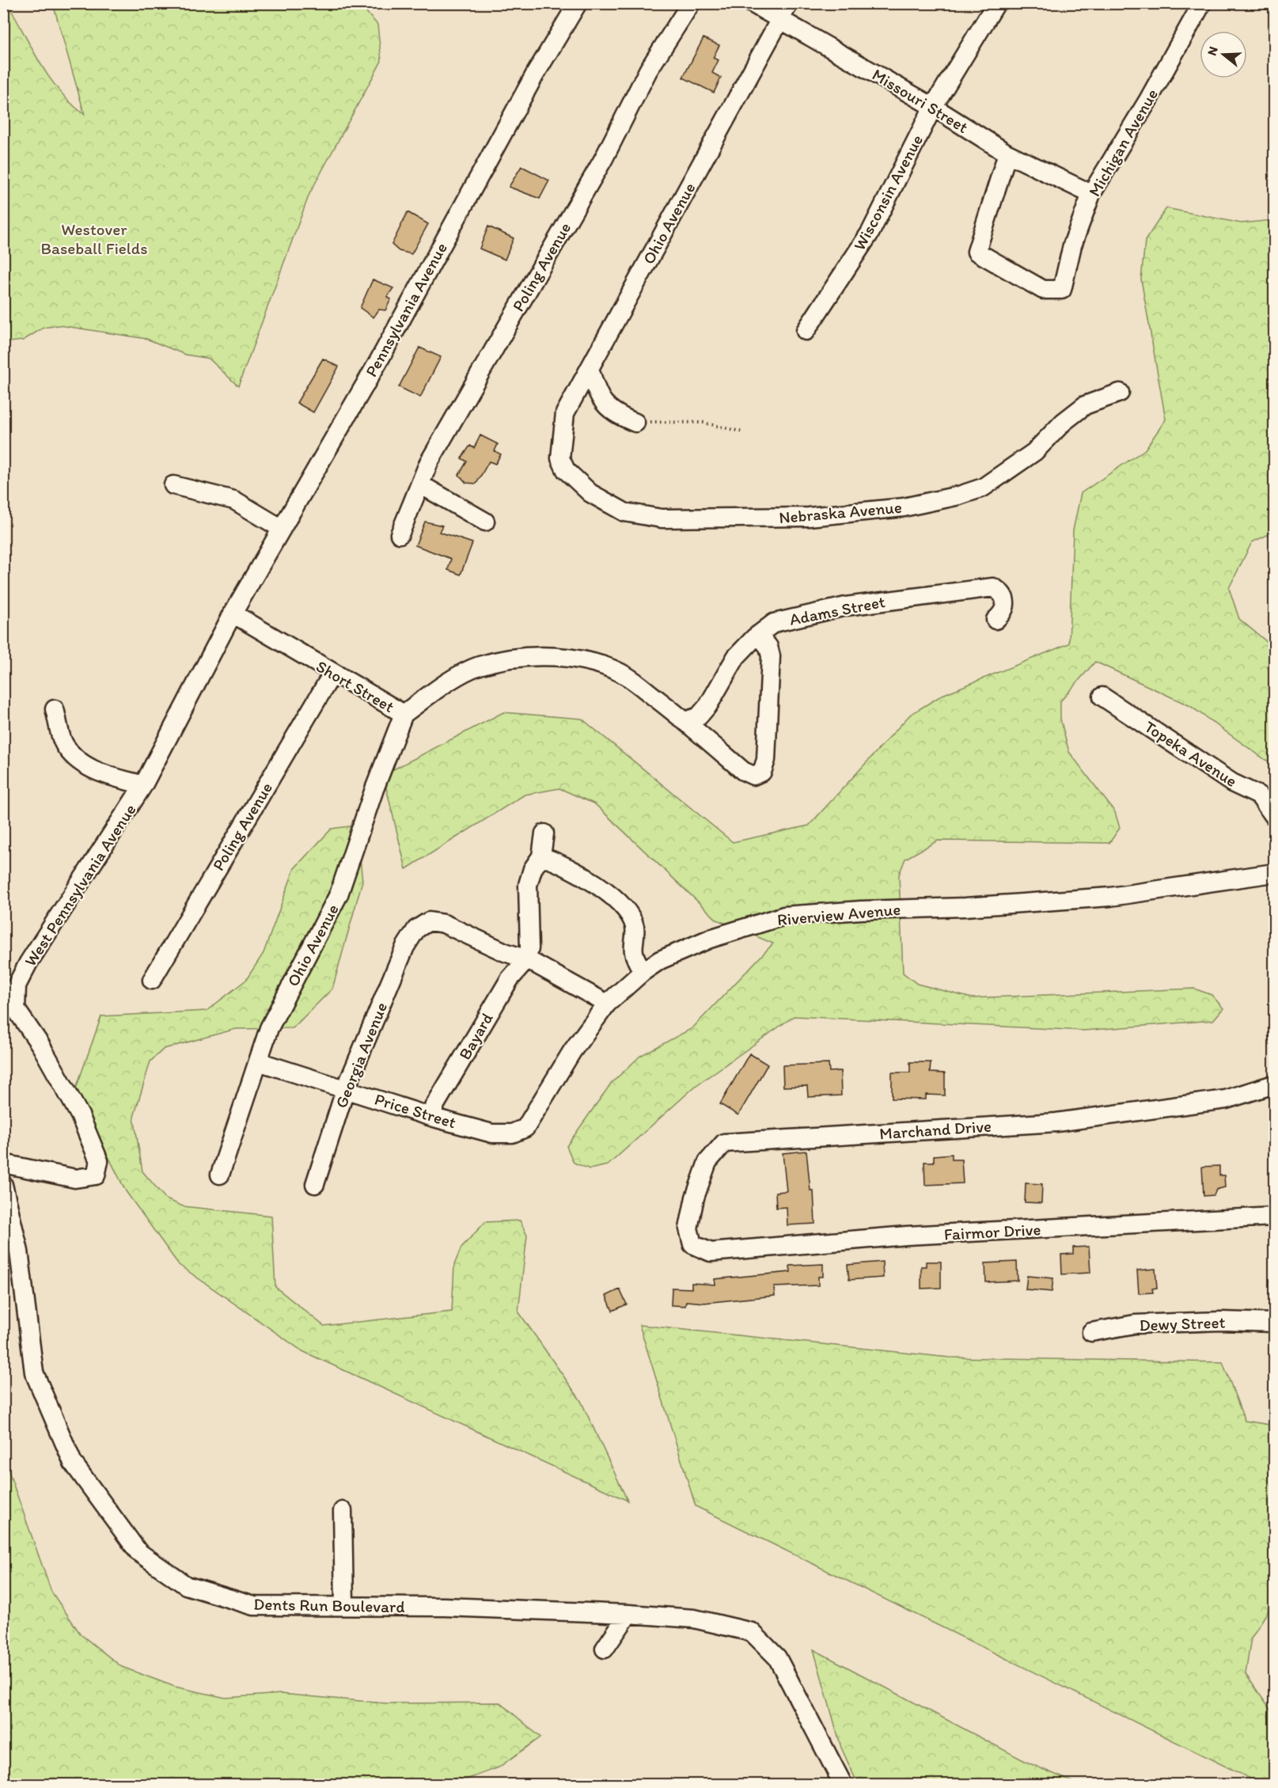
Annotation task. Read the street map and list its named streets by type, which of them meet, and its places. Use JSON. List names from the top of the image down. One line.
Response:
{"streets":{"street":["Missouri Street","Michigan Avenue","Wisconsin Avenue","Ohio Avenue","Poling Avenue","Pennsylvania Avenue","Nebraska Avenue","Adams Street","Short Street","Topeka Avenue","West Pennsylvania Avenue","Riverview Avenue","Bayard","Georgia Avenue","Price Street","Marchand Drive","Fairmor Drive","Dewy Street","Dents Run Boulevard"]},"crossings":[["Missouri Street","Michigan Avenue"],["Missouri Street","Wisconsin Avenue"],["Missouri Street","Ohio Avenue"],["Ohio Avenue","Nebraska Avenue"],["Ohio Avenue","Short Street"],["Ohio Avenue","Price Street"],["Poling Avenue","Short Street"],["Pennsylvania Avenue","Short Street"],["Pennsylvania Avenue","West Pennsylvania Avenue"],["Adams Street","Short Street"],["Short Street","West Pennsylvania Avenue"],["Riverview Avenue","Price Street"],["Bayard","Georgia Avenue"],["Bayard","Price Street"],["Georgia Avenue","Price Street"],["Marchand Drive","Fairmor Drive"]],"parks":["Westover Baseball Fields"],"north":"left"}
